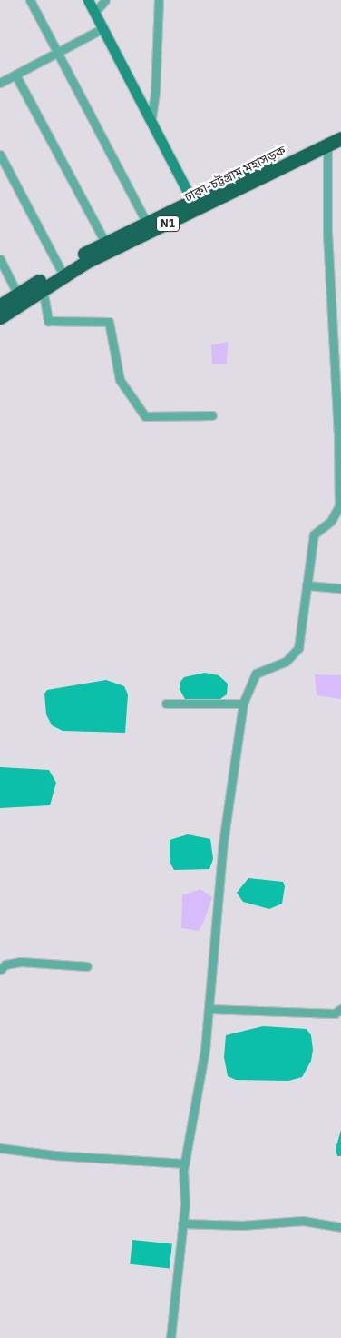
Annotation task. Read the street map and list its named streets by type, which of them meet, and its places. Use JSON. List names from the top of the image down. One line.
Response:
{"streets":{"highway":["ঢাকা-চট্টগ্রাম মহাসড়ক","N1"]}}
